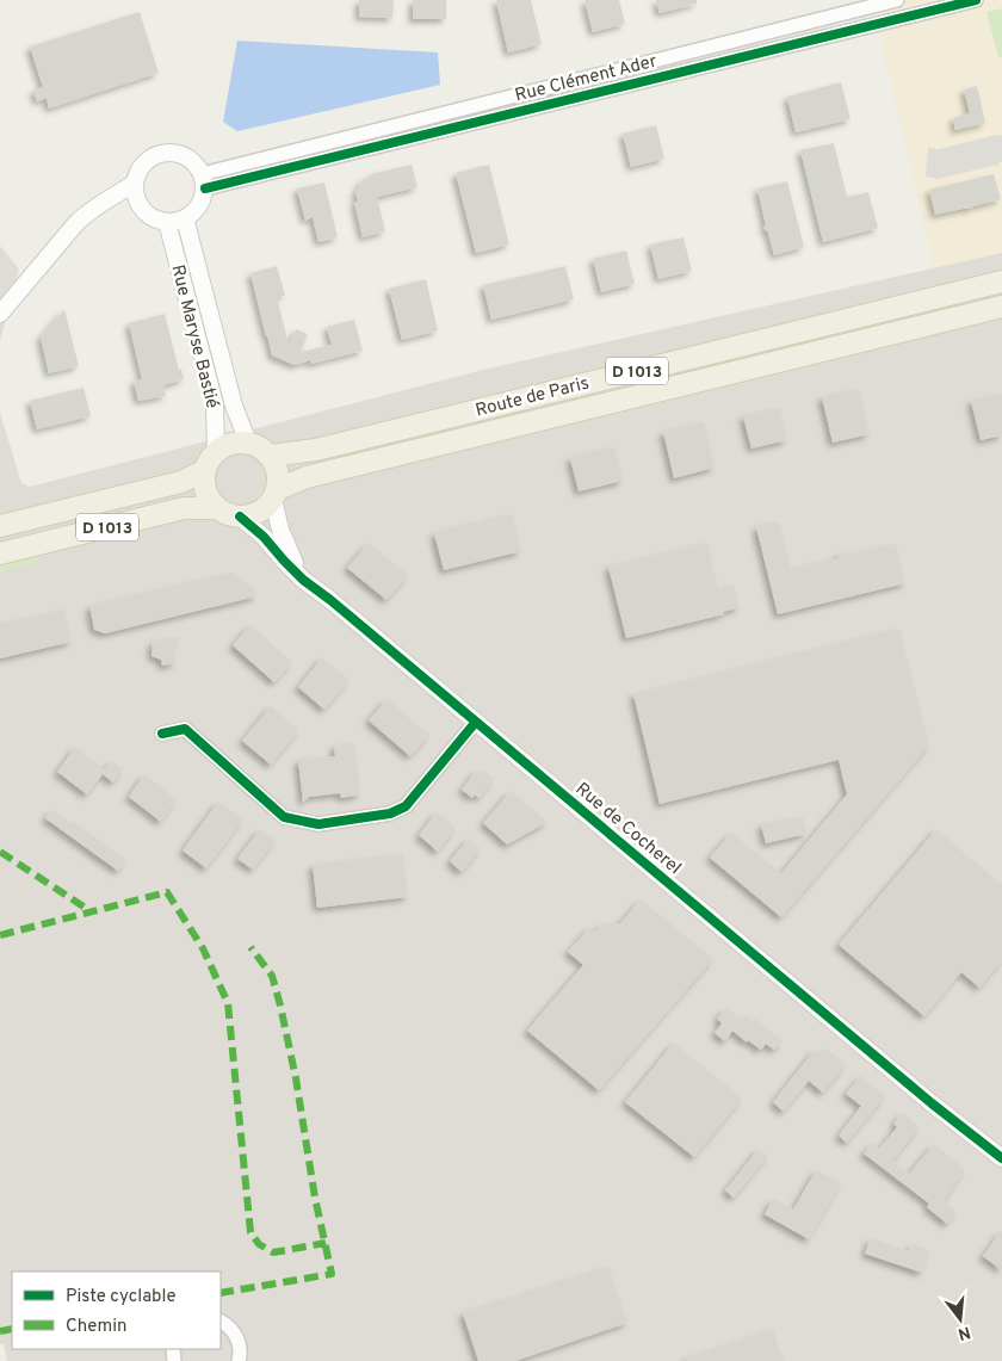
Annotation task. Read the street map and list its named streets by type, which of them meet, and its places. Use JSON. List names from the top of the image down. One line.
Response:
{"streets":{"main road":["D 1013","Route de Paris"],"street":["Rue Clément Ader","Rue Maryse Bastié","Rue de Cocherel"]},"crossings":[["Rue Clément Ader","Rue Maryse Bastié"],["Rue Maryse Bastié","D 1013"],["Rue Maryse Bastié","Route de Paris"],["Rue Maryse Bastié","Rue de Cocherel"],["D 1013","Route de Paris"],["D 1013","Rue de Cocherel"],["Route de Paris","Rue de Cocherel"]],"legend":["Piste cyclable","Chemin"],"north":"bottom"}
